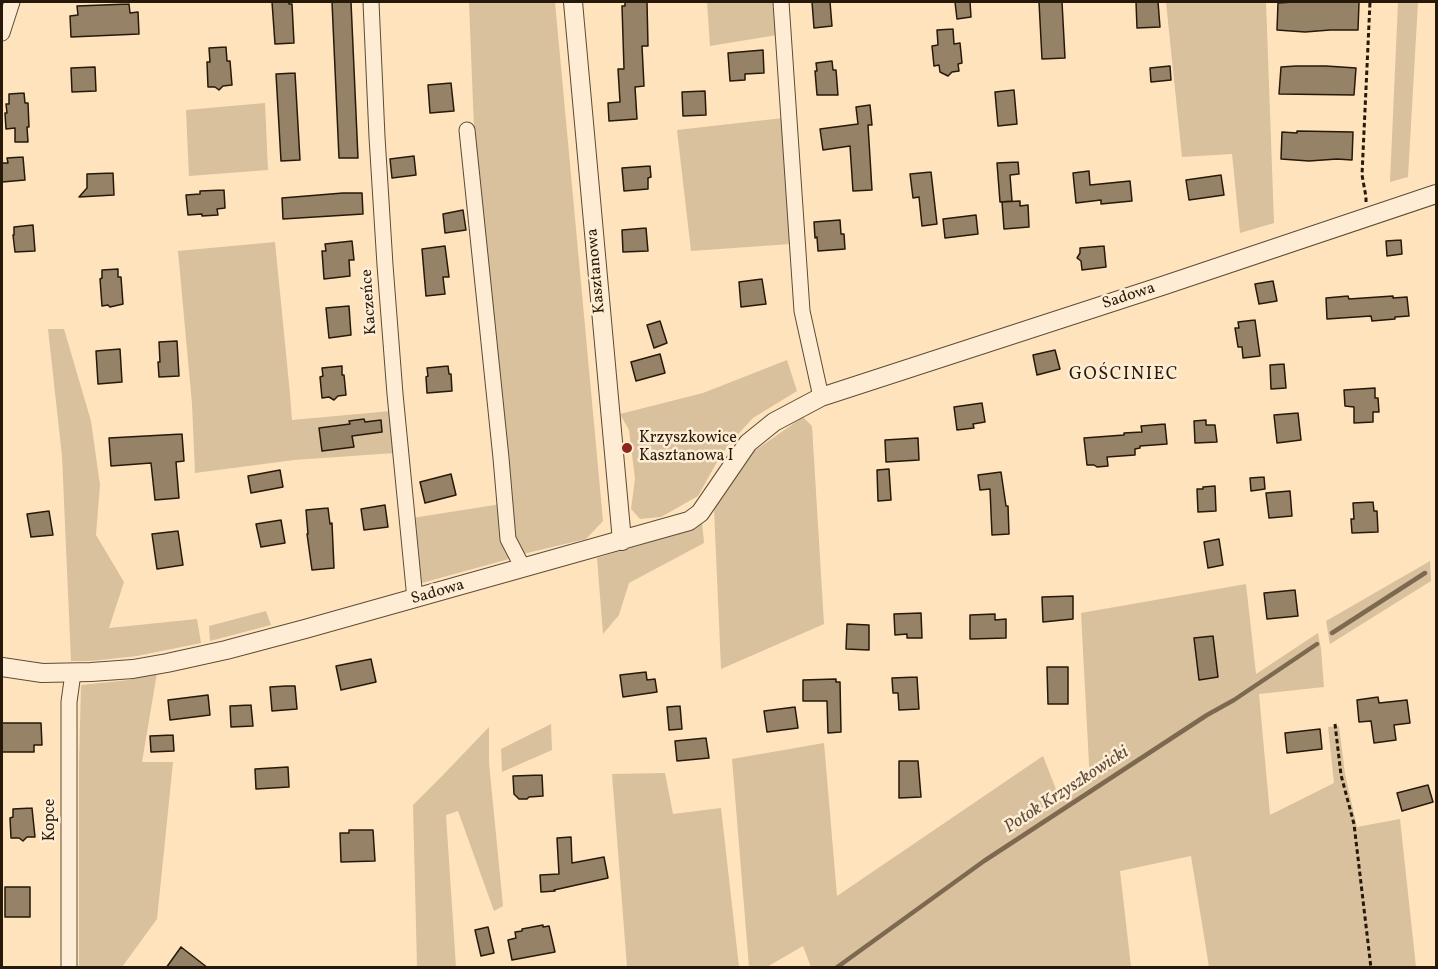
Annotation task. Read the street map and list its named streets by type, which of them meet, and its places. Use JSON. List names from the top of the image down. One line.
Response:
{"streets":{"street":["Kasztanowa","Sadowa","Kaczeńce","Kopce"]},"crossings":[["Kasztanowa","Sadowa"],["Sadowa","Kaczeńce"],["Sadowa","Kopce"]],"districts":["GOŚCINIEC"],"water":["Potok Krzyszkowicki"],"places":["Krzyszkowice Kasztanowa I"]}
